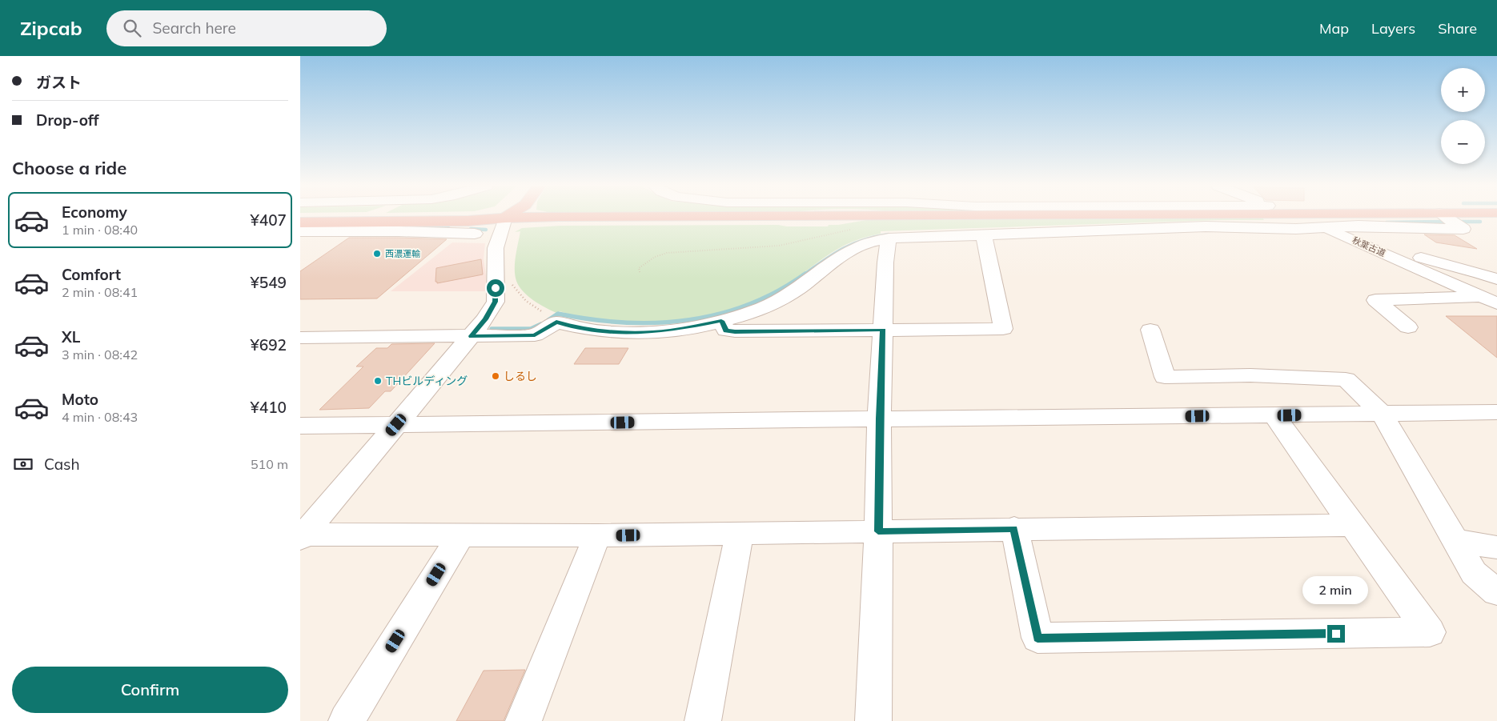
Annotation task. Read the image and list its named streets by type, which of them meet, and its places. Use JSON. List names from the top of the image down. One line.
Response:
{"streets":{"street":["秋葉古道"]},"places":["西濃運輸","しるし","THビルディング"],"page":{"header":"Zipcab","search":"Search here","nav":["Map","Layers","Share"],"banner":["ガスト","Drop-off"],"map_buttons":["+","−"],"heading":"Choose a ride","list":[{"name":"Economy","note":"1 min · 08:40","value":"¥407"},{"name":"Comfort","note":"2 min · 08:41","value":"¥549"},{"name":"XL","note":"3 min · 08:42","value":"¥692"},{"name":"Moto","note":"4 min · 08:43","value":"¥410"}],"pay":["Cash","510 m"],"bubble":"2 min","buttons":"Confirm"}}
